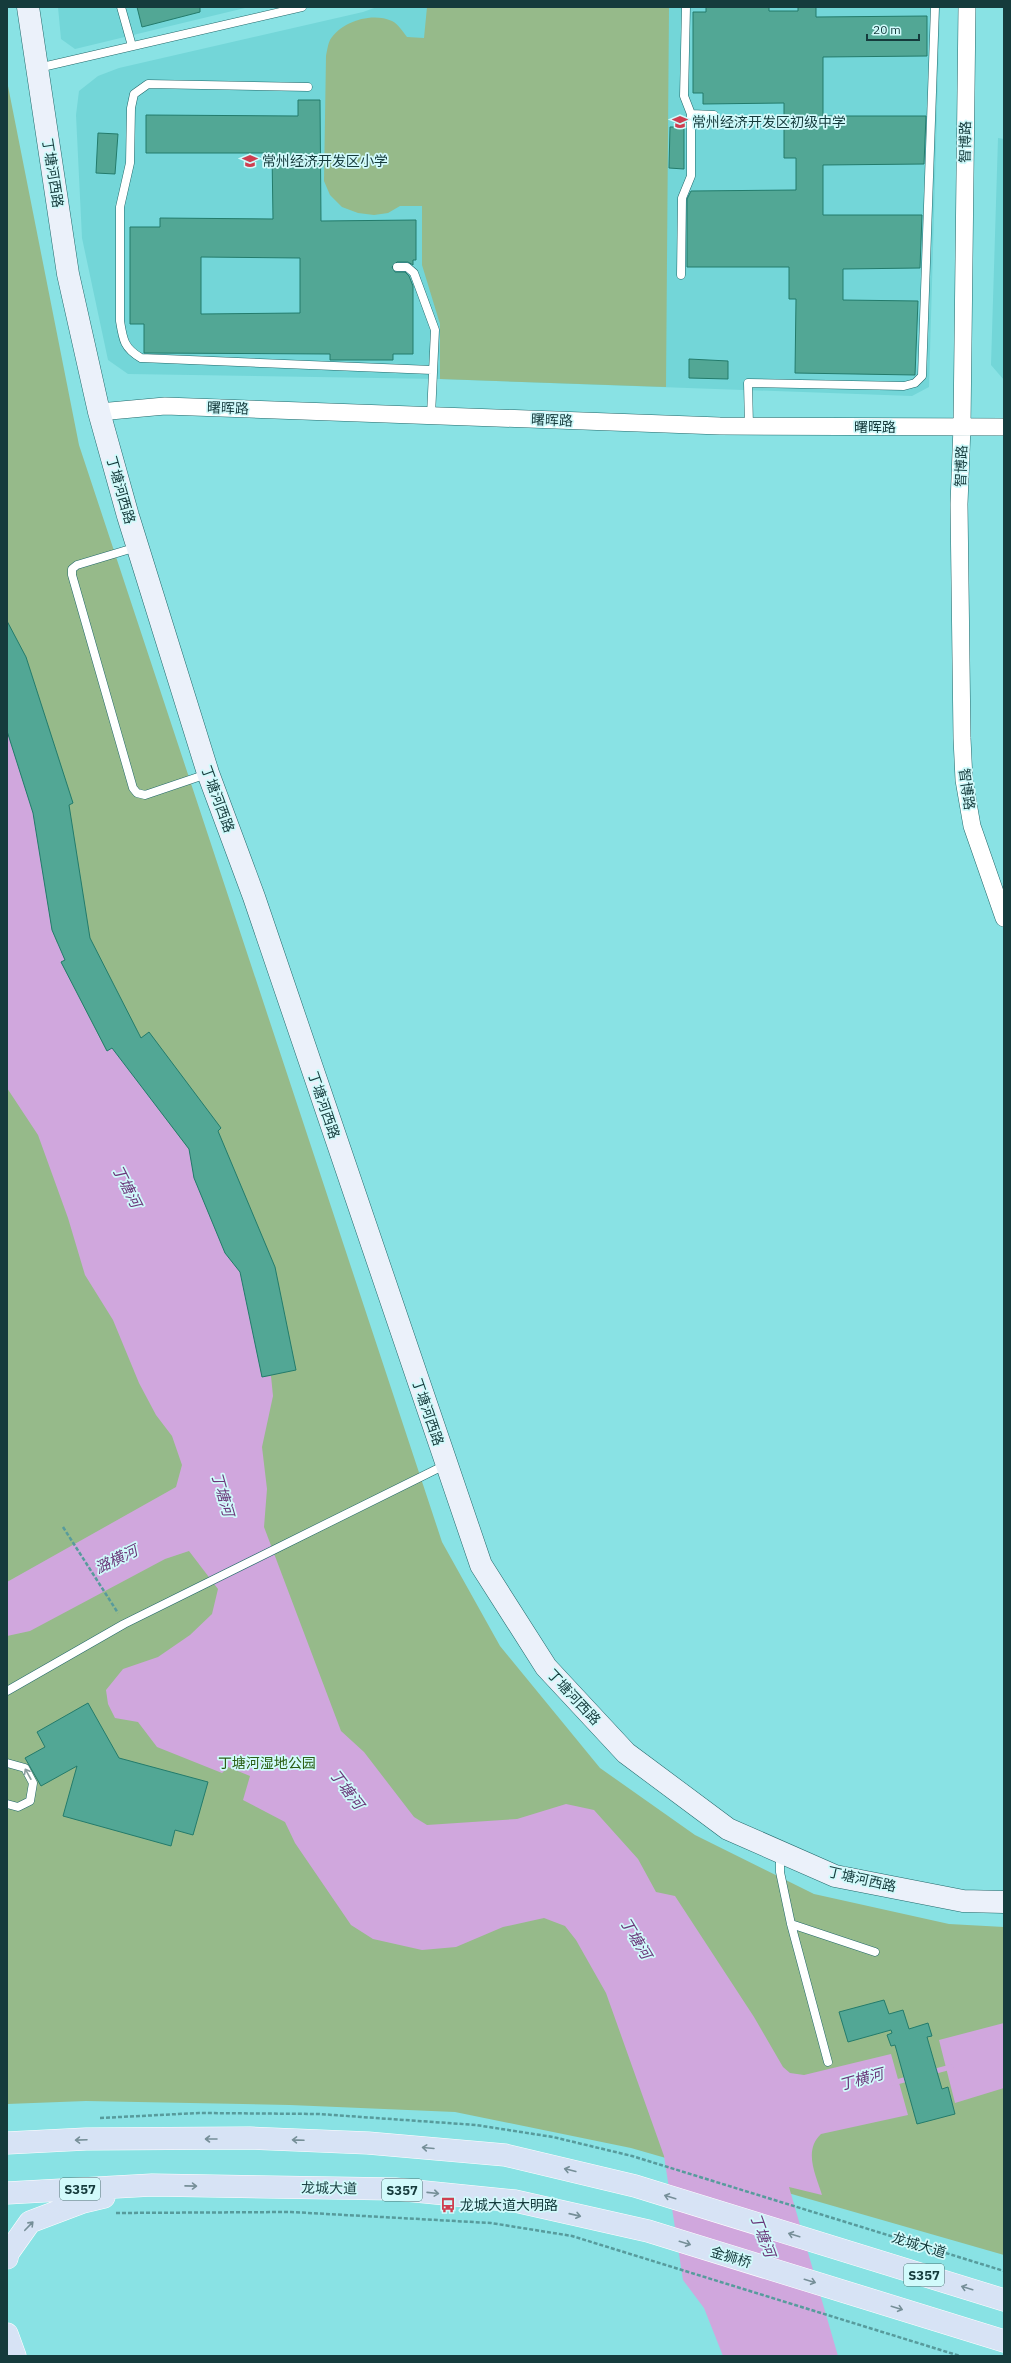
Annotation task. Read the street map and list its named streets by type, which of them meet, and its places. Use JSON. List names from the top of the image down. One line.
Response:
{"streets":{"main road":["龙城大道","S357","金狮桥"],"street":["智博路","丁塘河西路","曙晖路"]},"crossings":[["智博路","曙晖路"],["丁塘河西路","曙晖路"],["龙城大道","金狮桥"]],"one_way":["金狮桥"],"water":["丁塘河","潞横河","丁横河"],"parks":["丁塘河湿地公园"],"places":{"school or university":["常州经济开发区初级中学","常州经济开发区小学"],"bus stop":["龙城大道大明路"]},"scale_bar":"20 m"}
